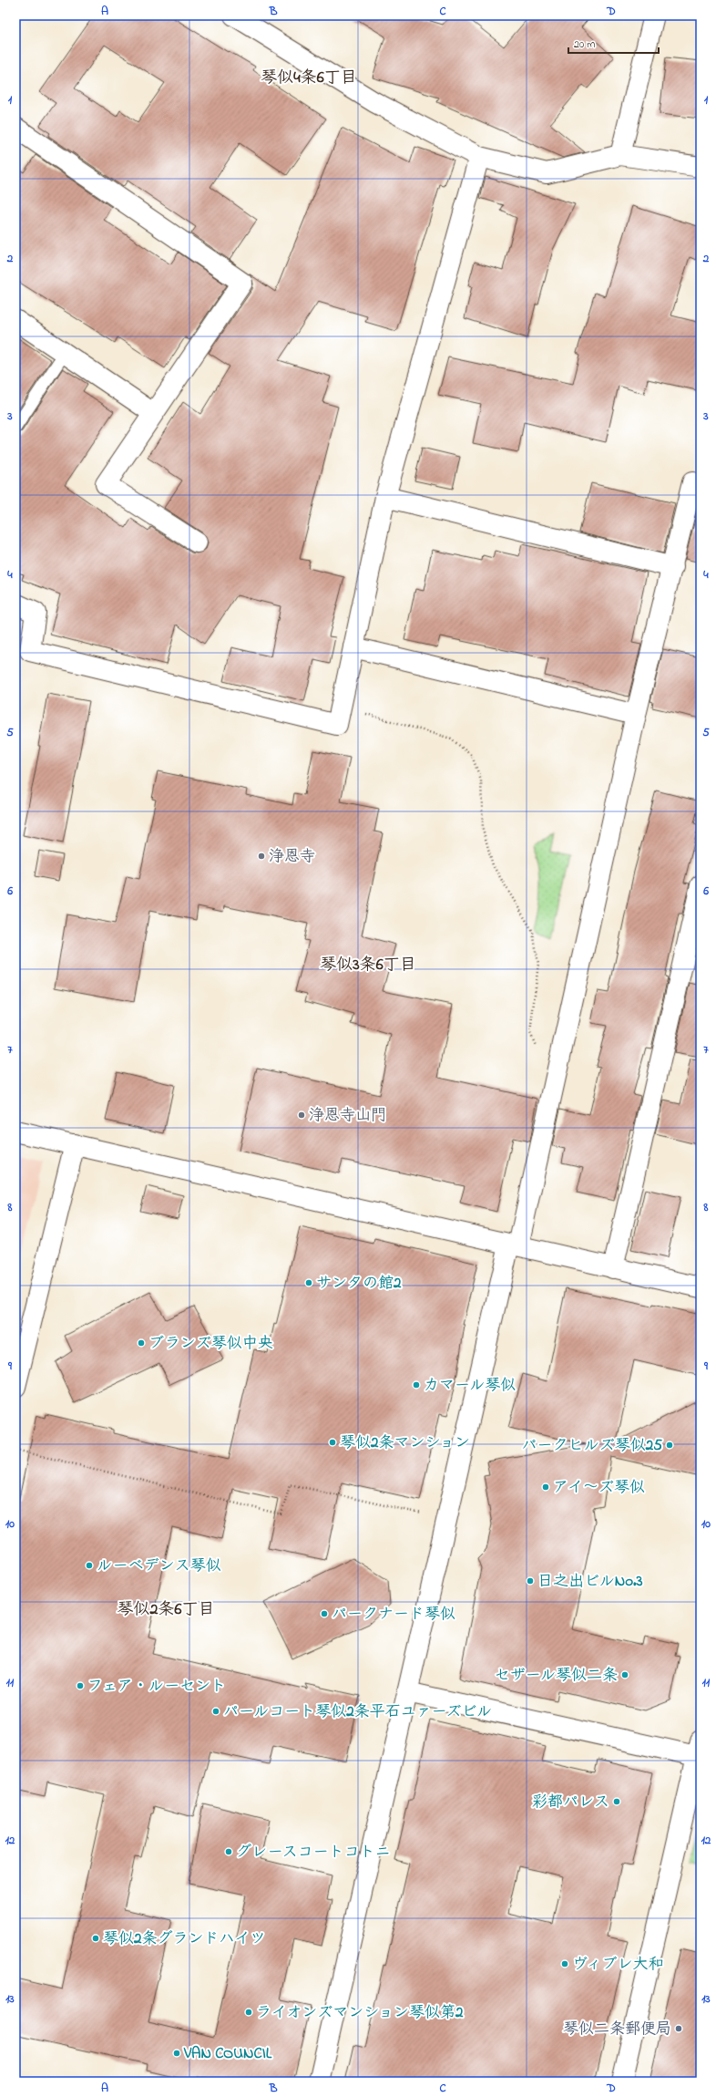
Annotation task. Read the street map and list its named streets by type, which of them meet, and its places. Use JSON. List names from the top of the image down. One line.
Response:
{"districts":["琴似4条6丁目","琴似3条6丁目","琴似2条6丁目"],"places":["浄恩寺","浄恩寺山門","サンタの館2","ブランズ琴似中央","カマール琴似","琴似2条マンション","パークヒルズ琴似25","アイ～ズ琴似","ルーベデンス琴似","日之出ビルNo.3","パークナード琴似","セザール琴似二条","フェア・ルーセント","パールコート琴似2条平石ユァーズビル","彩都パレス","グレースコートコトニ","琴似2条グランドハイツ","ヴィブレ大和","ライオンズマンション琴似第2","琴似二条郵便局","VAN COUNCIL"],"scale_bar":"20 m","grid":{"columns":["A","B","C","D"],"rows":["1","2","3","4","5","6","7","8","9","10","11","12","13"]}}
